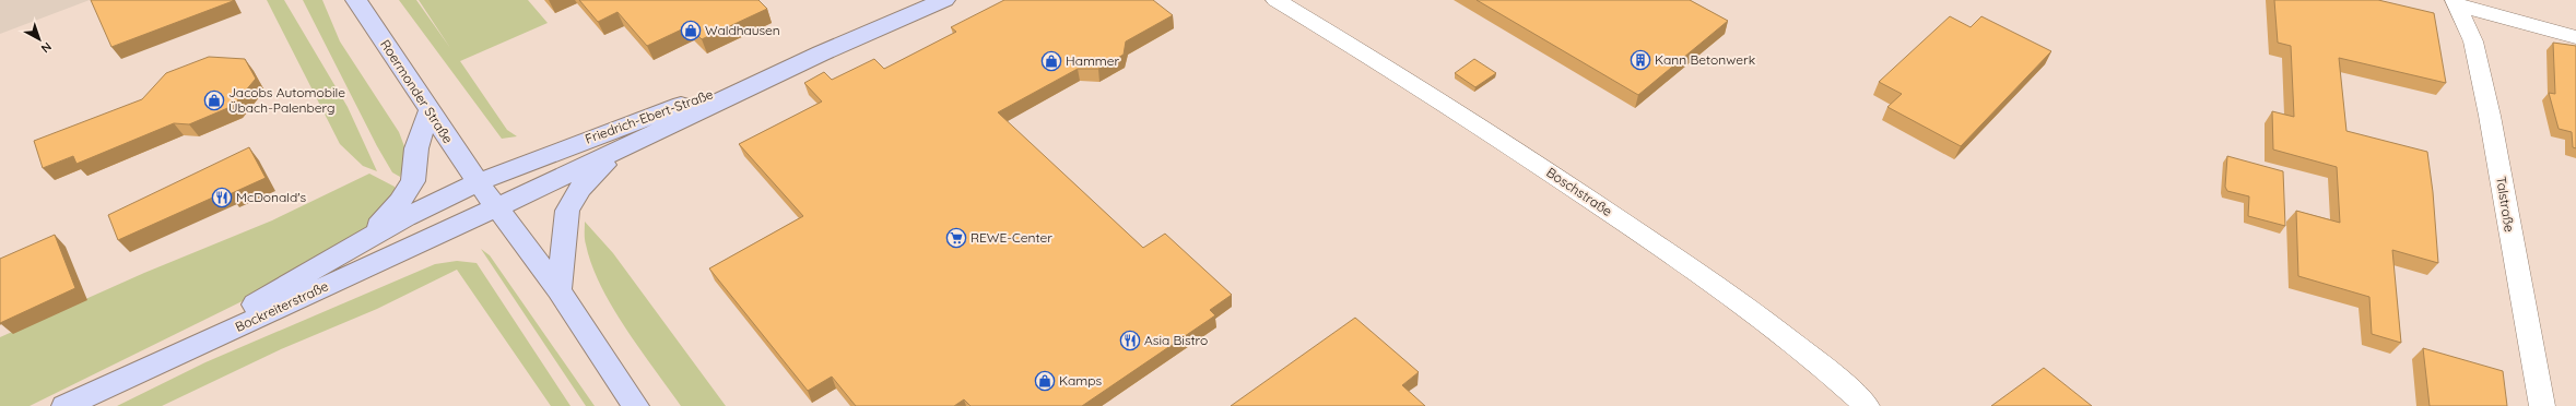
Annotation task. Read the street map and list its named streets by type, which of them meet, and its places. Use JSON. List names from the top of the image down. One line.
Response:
{"streets":{"main road":["Roermonder Straße","Friedrich-Ebert-Straße","Bockreiterstraße"],"street":["Boschstraße","Talstraße"]},"crossings":[["Roermonder Straße","Friedrich-Ebert-Straße"],["Roermonder Straße","Bockreiterstraße"],["Friedrich-Ebert-Straße","Bockreiterstraße"]],"places":{"shop":["Waldhausen","Hammer","Jacobs Automobile Übach-Palenberg","Kamps"],"building":["Kann Betonwerk"],"restaurant":["McDonald's","Asia Bistro"],"supermarket":["REWE-Center"]},"north":"bottom right"}
